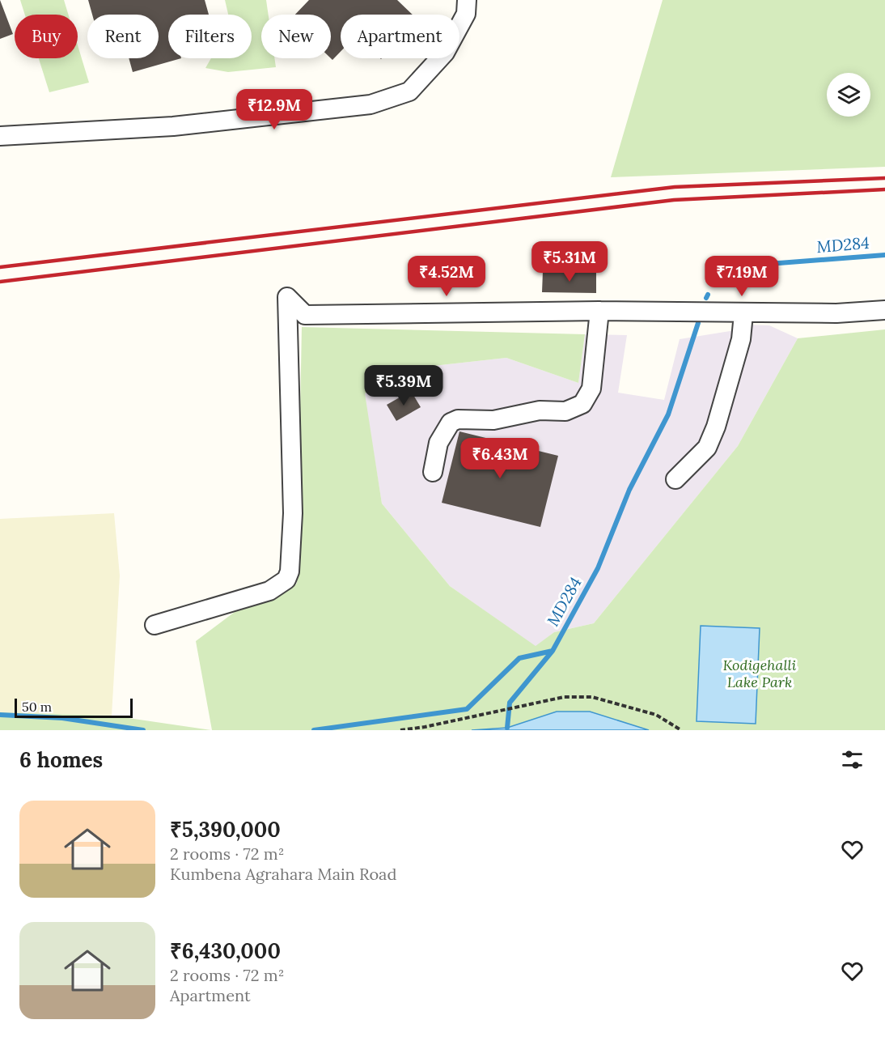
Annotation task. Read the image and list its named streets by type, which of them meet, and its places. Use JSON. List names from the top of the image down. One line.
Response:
{"water":["MD284"],"parks":["Kodigehalli Lake Park"],"scale_bar":"50 m","page":{"chip":["Buy","Rent","Filters","New","Apartment"],"price":["₹12.9M","₹5.31M","₹4.52M","₹7.19M","₹5.39M","₹6.43M"],"scale":"50 m","heading":"6 homes","list":[{"name":"₹5,390,000","note":"2 rooms · 72 m² · Kumbena Agrahara Main Road"},{"name":"₹6,430,000","note":"2 rooms · 72 m² · Apartment"}]}}
